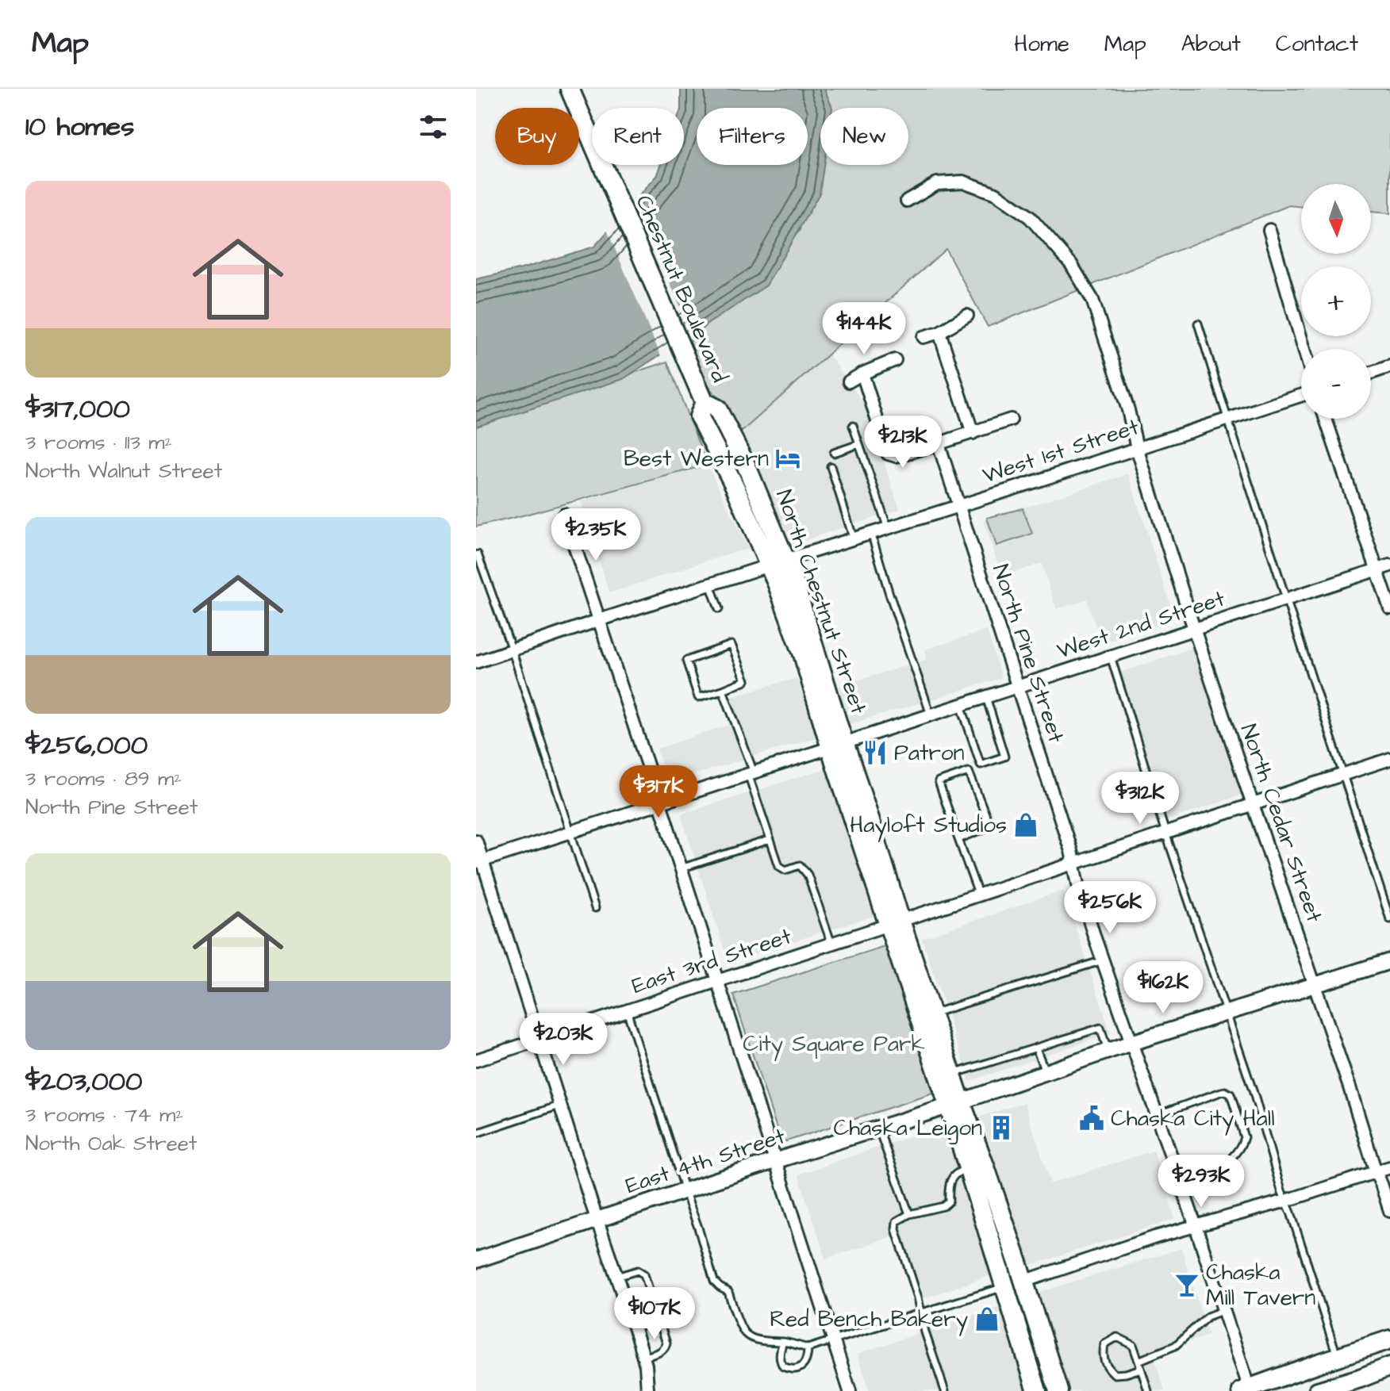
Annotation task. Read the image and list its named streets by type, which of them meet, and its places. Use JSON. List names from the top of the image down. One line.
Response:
{"streets":{"main road":["Chestnut Boulevard","North Chestnut Street"],"street":["West 1st Street","West 2nd Street","North Pine Street","North Cedar Street","East 3rd Street","East 4th Street"]},"crossings":[["Chestnut Boulevard","North Chestnut Street"],["West 1st Street","North Chestnut Street"],["West 1st Street","North Pine Street"],["West 1st Street","North Cedar Street"],["North Chestnut Street","West 2nd Street"],["North Chestnut Street","East 3rd Street"],["North Chestnut Street","East 4th Street"],["West 2nd Street","North Pine Street"],["West 2nd Street","North Cedar Street"],["North Pine Street","East 3rd Street"],["North Pine Street","East 4th Street"],["North Cedar Street","East 3rd Street"],["North Cedar Street","East 4th Street"]],"parks":["City Square Park"],"places":{"hotel":["Best Western"],"restaurant":["Patron"],"shop":["Hayloft Studios","Red Bench Bakery"],"public building":["Chaska City Hall"],"building":["Chaska Leigon"],"bar":["Chaska Mill Tavern"]},"north":"bottom","page":{"header":"Map","nav":["Home","Map","About","Contact"],"heading":"10 homes","chip":["Buy","Rent","Filters","New"],"list":[{"name":"$317,000","note":"3 rooms · 113 m² · North Walnut Street"},{"name":"$256,000","note":"3 rooms · 89 m² · North Pine Street"},{"name":"$203,000","note":"3 rooms · 74 m² · North Oak Street"}],"map_buttons":["+","−"],"price":["$144K","$213K","$235K","$317K","$312K","$256K","$162K","$203K","$293K","$107K"]}}
